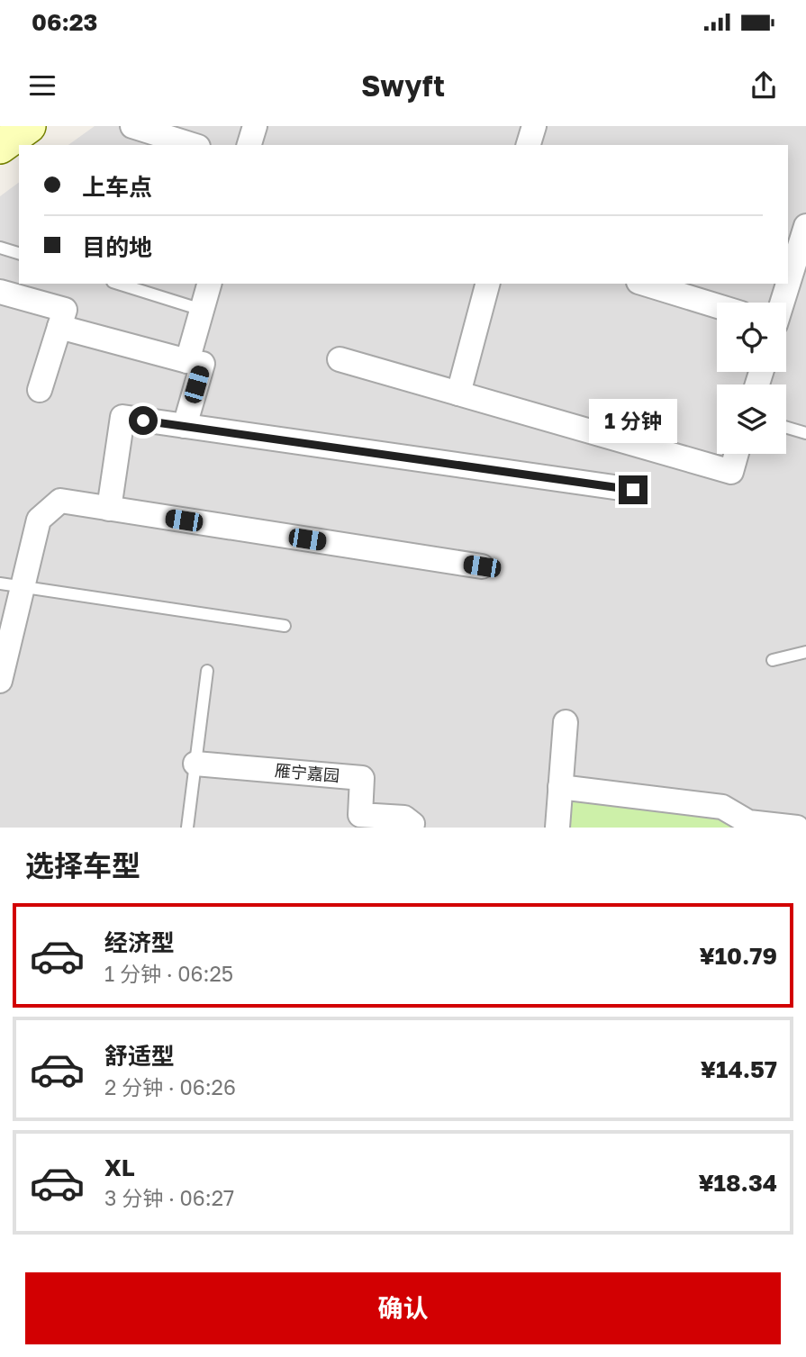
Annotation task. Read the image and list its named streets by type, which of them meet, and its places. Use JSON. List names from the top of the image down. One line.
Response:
{"streets":{"street":["雁宁嘉园"]},"page":{"status":"06:23","header":"Swyft","banner":["上车点","目的地"],"bubble":"1 分钟","heading":"选择车型","list":[{"name":"经济型","note":"1 分钟 · 06:25","value":"¥10.79"},{"name":"舒适型","note":"2 分钟 · 06:26","value":"¥14.57"},{"name":"XL","note":"3 分钟 · 06:27","value":"¥18.34"}],"buttons":"确认"}}
